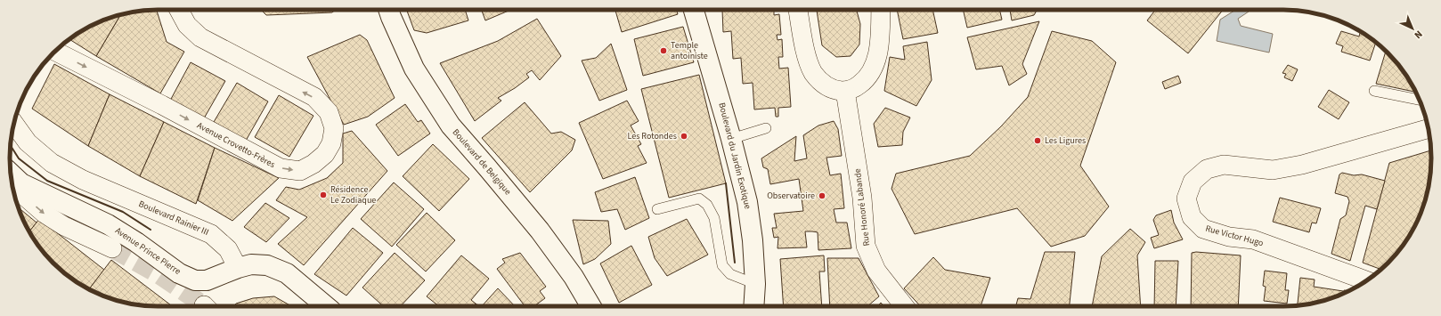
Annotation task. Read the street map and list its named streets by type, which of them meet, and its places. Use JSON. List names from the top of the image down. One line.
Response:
{"streets":{"main road":["Boulevard du Jardin Exotique","Boulevard de Belgique","Avenue Prince Pierre"],"street":["Avenue Crovetto-Frères","Rue Honoré Labande","Boulevard Rainier III","Rue Victor Hugo"]},"crossings":[["Boulevard Rainier III","Avenue Prince Pierre"]],"places":["Temple antoiniste","Les Rotondes","Les Ligures","Résidence Le Zodiaque","Observatoire"],"north":"bottom right"}
